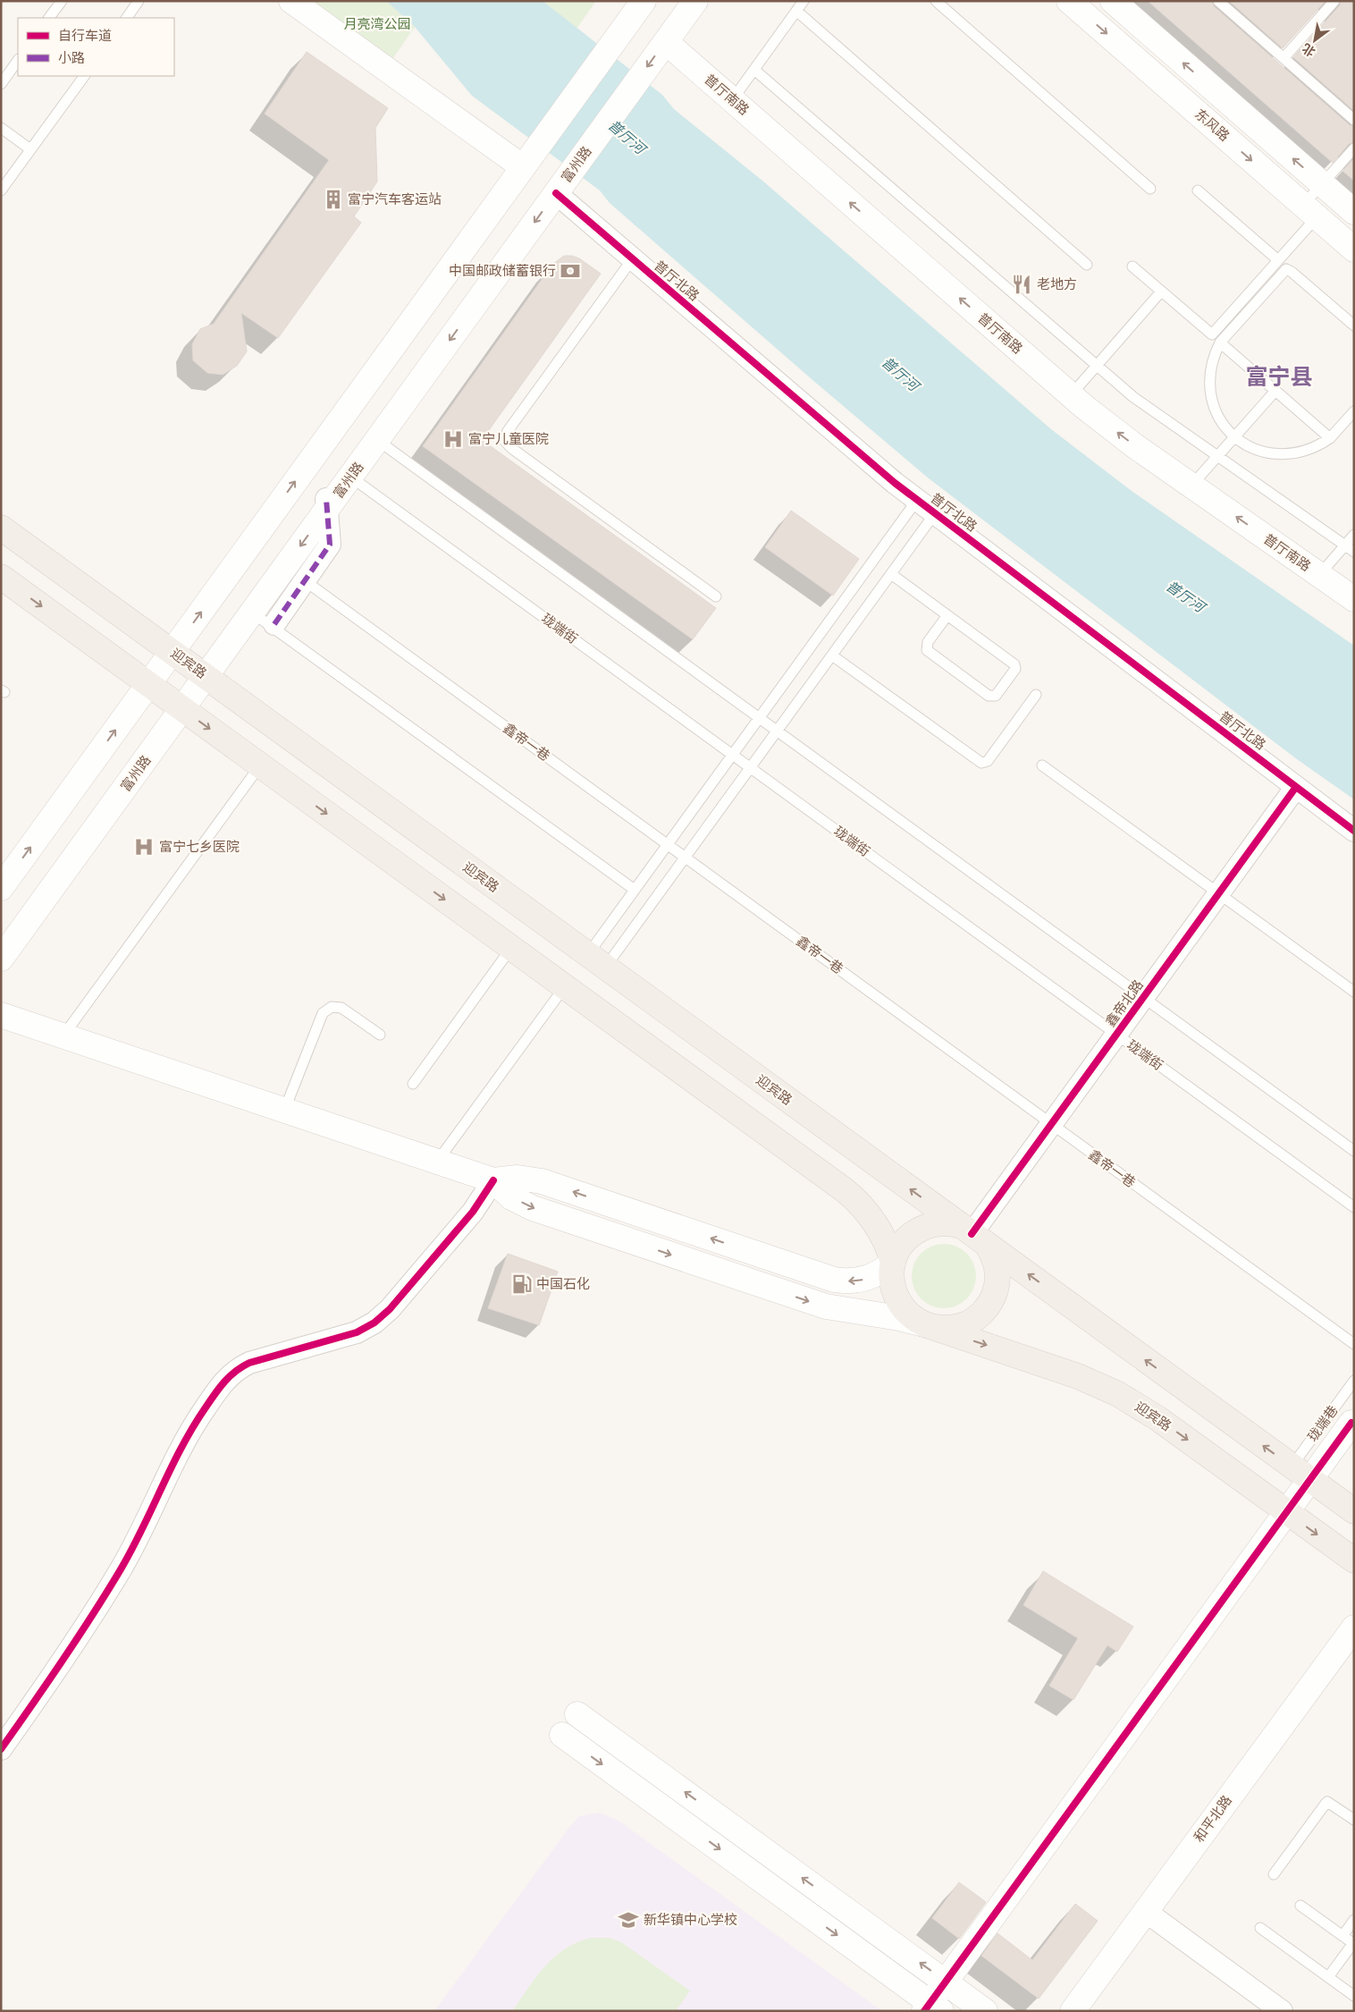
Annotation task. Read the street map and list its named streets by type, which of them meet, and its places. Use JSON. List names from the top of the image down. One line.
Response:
{"streets":{"main road":["普厅南路","东风路","富州路","迎宾路","和平北路"],"street":["普厅北路","鑫帝北路"],"lane":["珑端街","鑫帝一巷","珑端巷"]},"crossings":[["普厅南路","富州路"],["富州路","普厅北路"],["富州路","珑端街"],["富州路","迎宾路"],["富州路","鑫帝一巷"],["普厅北路","鑫帝北路"],["珑端街","鑫帝北路"],["迎宾路","鑫帝北路"],["迎宾路","珑端巷"],["鑫帝一巷","鑫帝北路"]],"one_way":["普厅南路"],"districts":["富宁县"],"water":["普厅河"],"parks":["月亮湾公园"],"places":{"building":["富宁汽车客运站"],"bank":["中国邮政储蓄银行"],"restaurant":["老地方"],"hospital":["富宁儿童医院","富宁七乡医院"],"fuel station":["中国石化"],"school or university":["新华镇中心学校"]},"legend":["自行车道","小路"],"north":"bottom left"}
